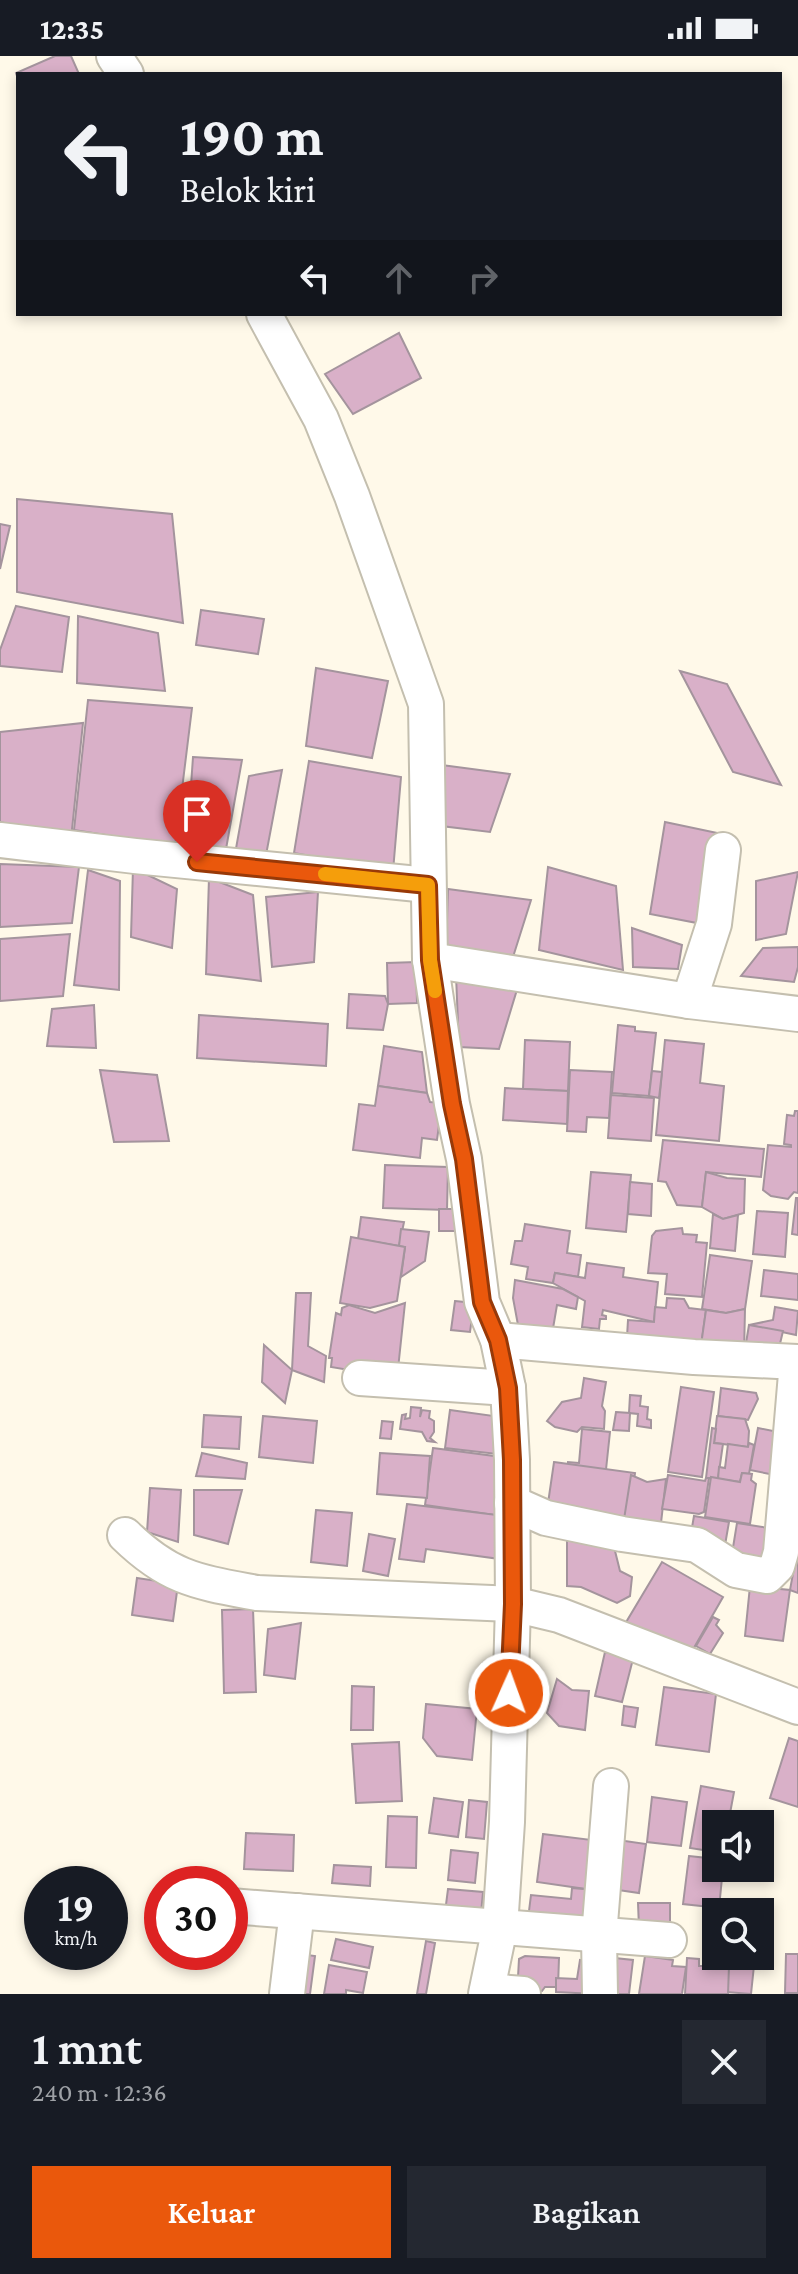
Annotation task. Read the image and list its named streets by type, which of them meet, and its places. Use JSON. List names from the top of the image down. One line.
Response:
{"page":{"status":"12:35","turn":["190 m","Belok kiri"],"speed":"19 km/h","limit":"30","heading":["1 mnt","240 m · 12:36"],"buttons":["Keluar","Bagikan"]}}
